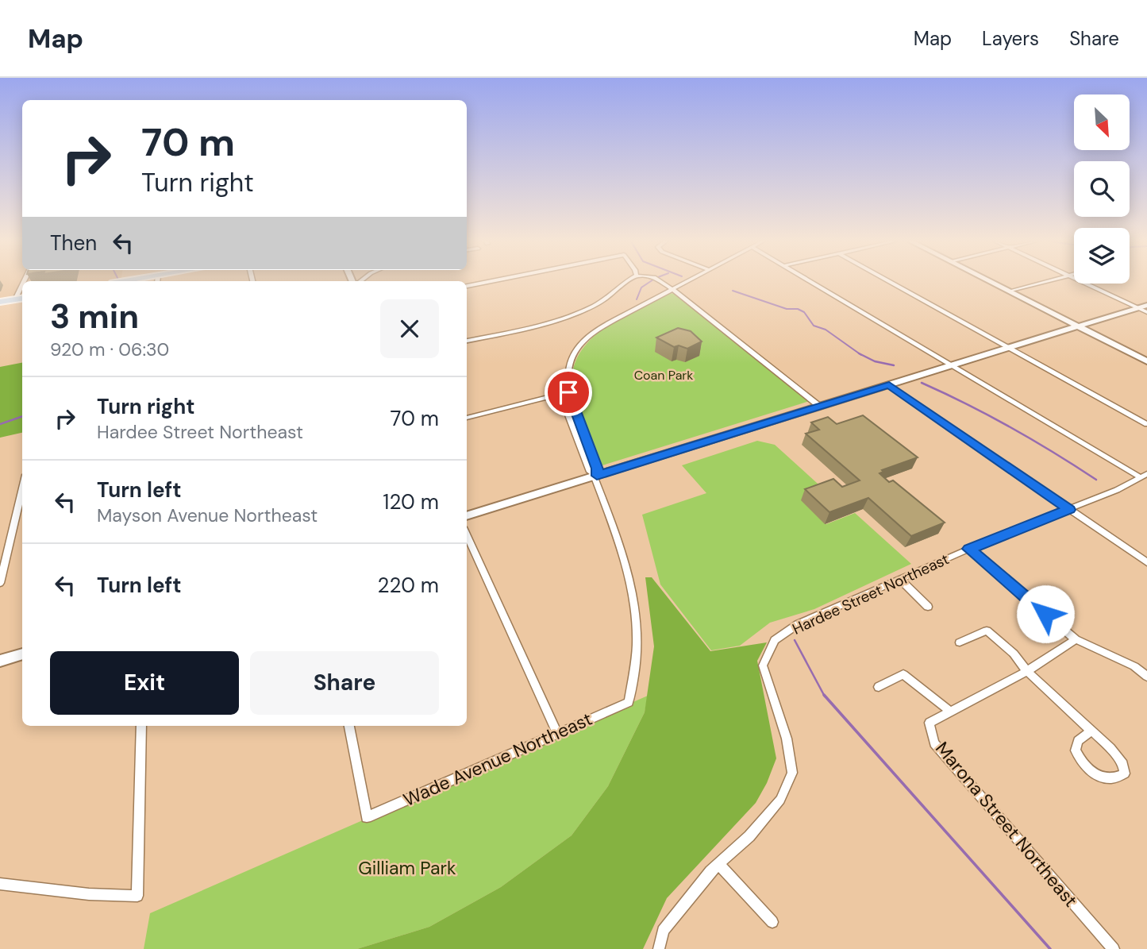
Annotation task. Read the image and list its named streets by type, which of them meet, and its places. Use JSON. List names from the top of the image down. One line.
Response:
{"streets":{"street":["Hardee Street Northeast","Wade Avenue Northeast","Marona Street Northeast"]},"parks":["Coan Park","Gilliam Park"],"north":"bottom right","page":{"header":"Map","nav":["Map","Layers","Share"],"turn":["70 m","Turn right"],"then":"Then","heading":["3 min","920 m · 06:30"],"list":[{"name":"Turn right","note":"Hardee Street Northeast","value":"70 m"},{"name":"Turn left","note":"Mayson Avenue Northeast","value":"120 m"},{"name":"Turn left","value":"220 m"}],"buttons":["Exit","Share"]}}
